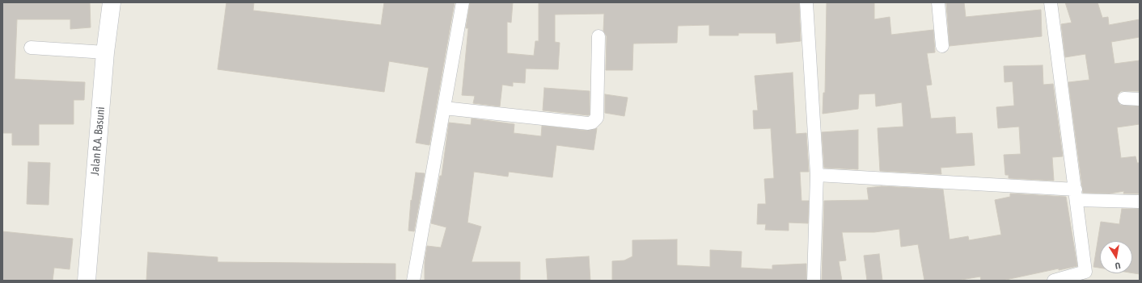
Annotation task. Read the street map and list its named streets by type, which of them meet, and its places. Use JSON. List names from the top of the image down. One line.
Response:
{"streets":{"main road":["Jalan R.A. Basuni"]},"north":"bottom"}
